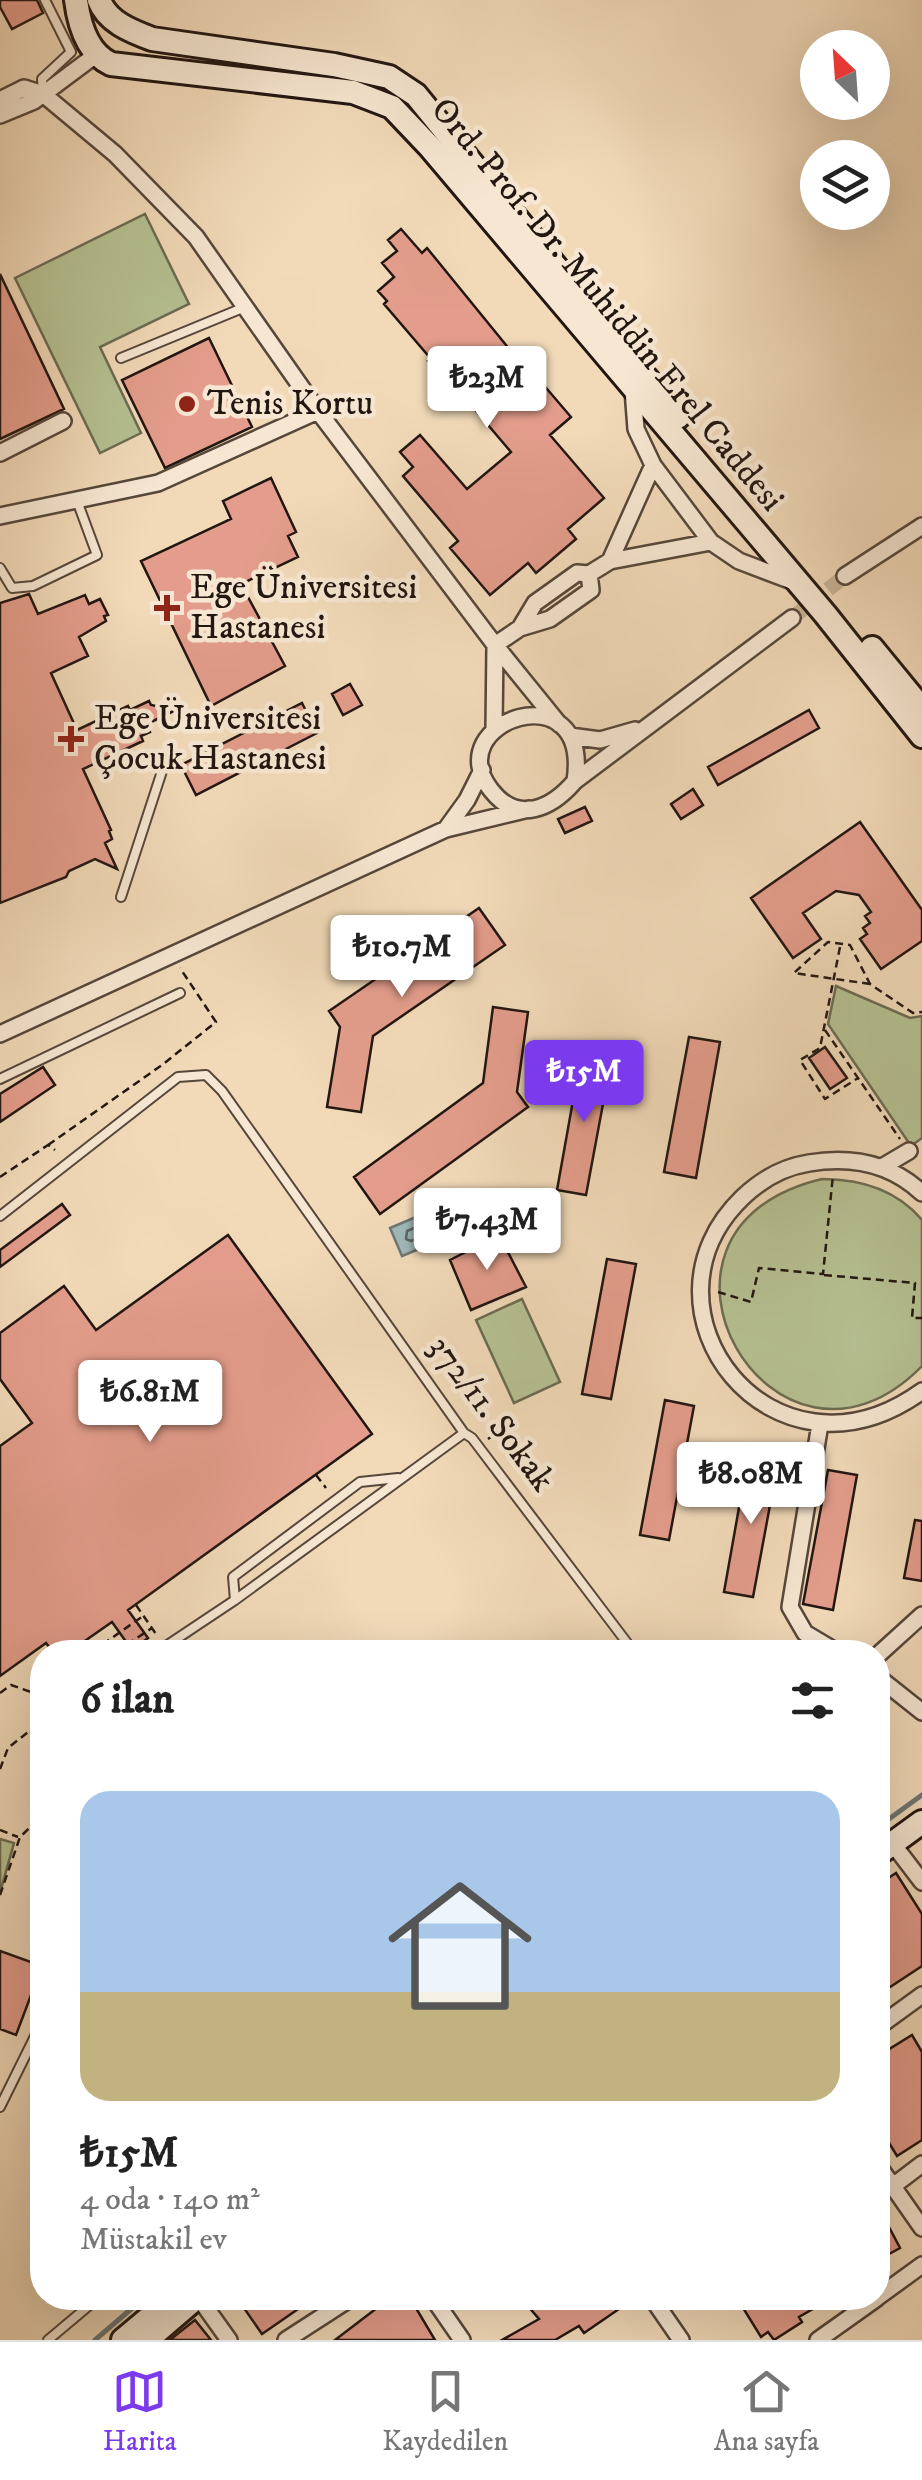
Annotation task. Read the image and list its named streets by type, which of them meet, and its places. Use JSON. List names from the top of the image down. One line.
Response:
{"streets":{"main road":["Ord. Prof. Dr. Muhiddin Erel Caddesi"],"lane":["372/11. Sokak"]},"places":{"other":["Tenis Kortu"],"health":["Ege Üniversitesi Hastanesi","Ege Üniversitesi Çocuk Hastanesi"]},"north":"top left","page":{"price":["₺23M","₺10.7M","₺15M","₺7.43M","₺6.81M","₺8.08M"],"heading":"6 ilan","list":[{"name":"₺15M","note":"4 oda · 140 m² · Müstakil ev"}],"tabs":["Harita","Kaydedilen","Ana sayfa"]}}
